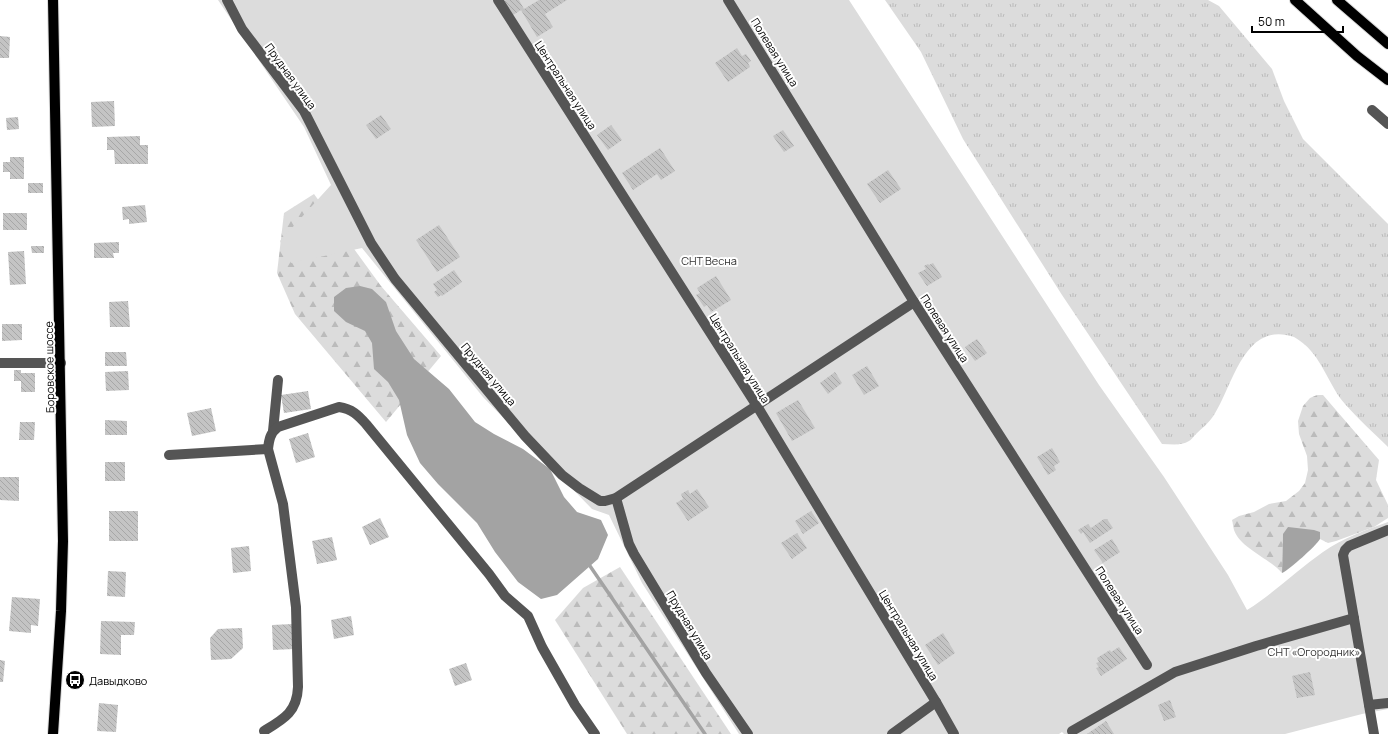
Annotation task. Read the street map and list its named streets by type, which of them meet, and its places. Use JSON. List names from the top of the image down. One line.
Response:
{"streets":{"main road":["Боровское шоссе"],"street":["Полевая улица","Прудная улица","Центральная улица"]},"parks":["СНТ Весна","СНТ «Огородник»"],"places":{"bus stop":["Давыдково"]},"scale_bar":"50 m"}
